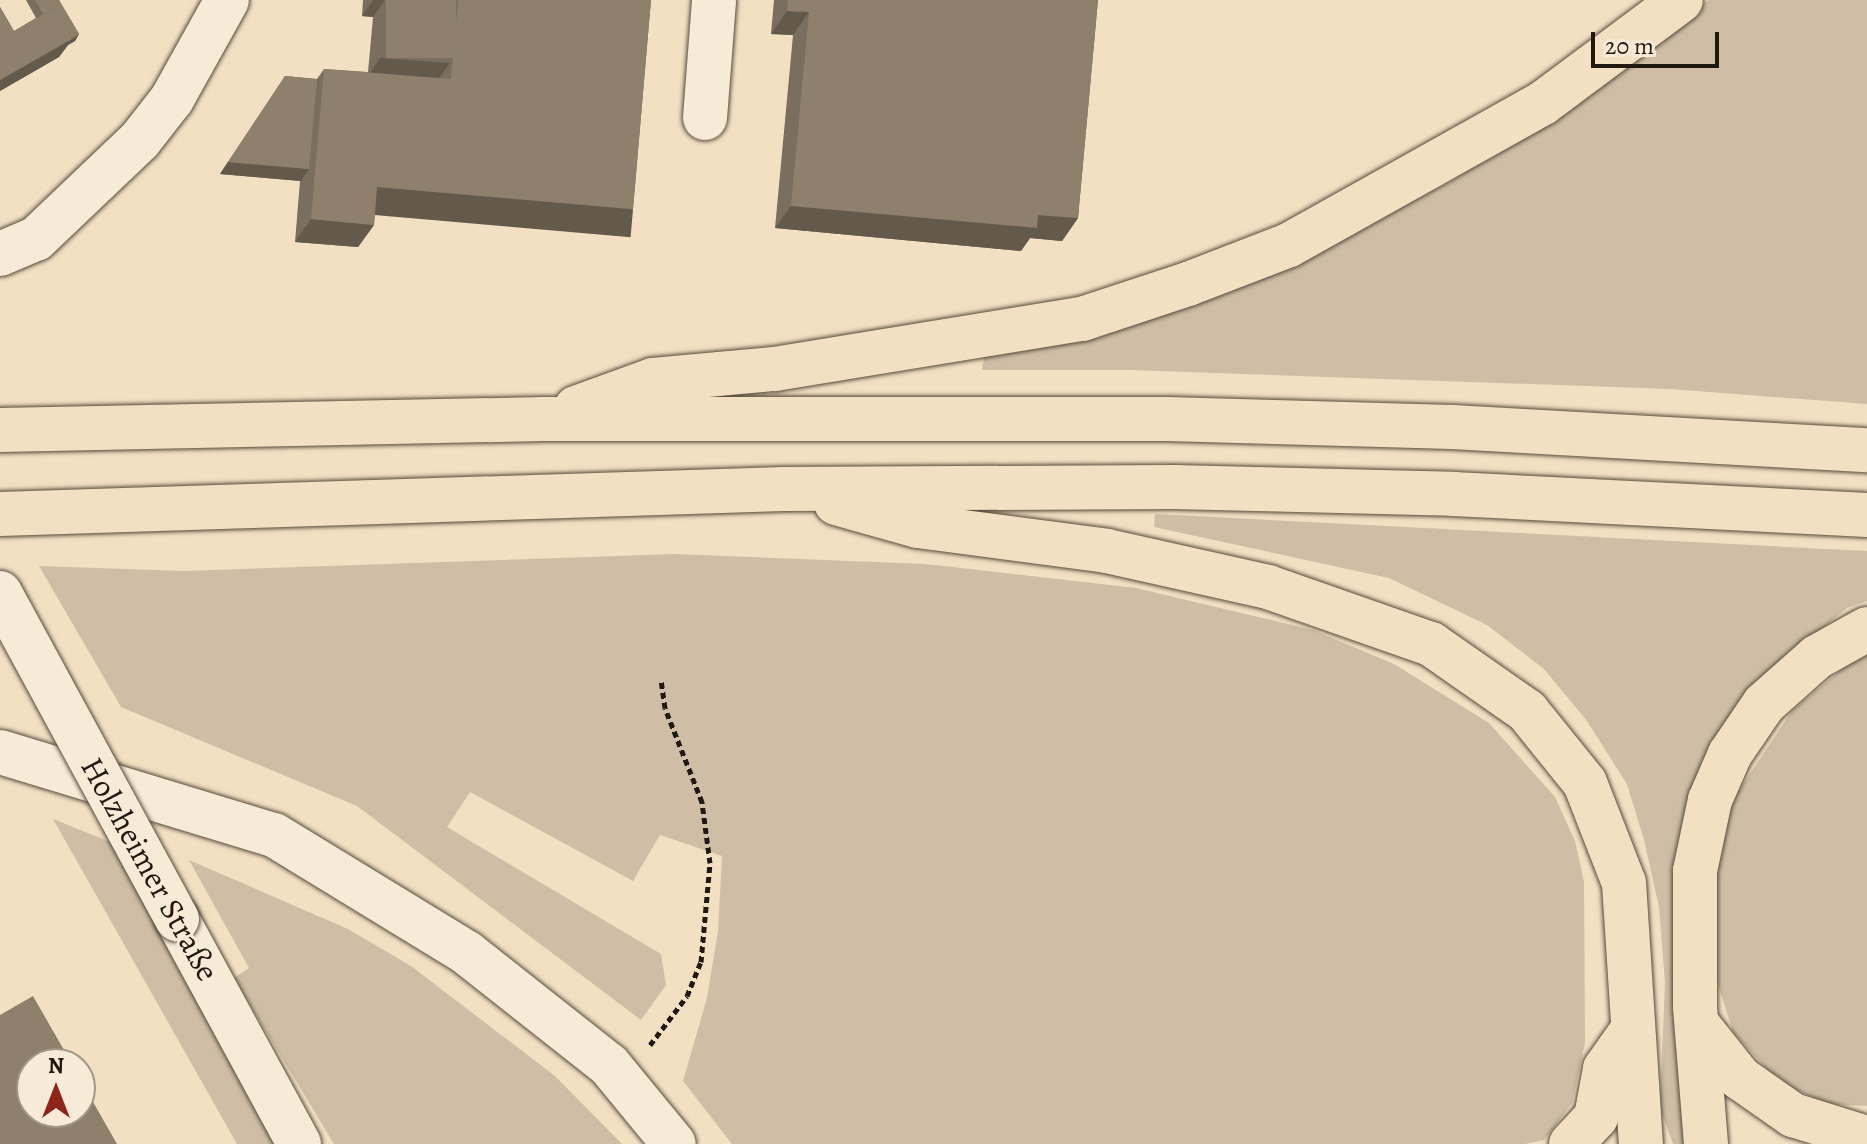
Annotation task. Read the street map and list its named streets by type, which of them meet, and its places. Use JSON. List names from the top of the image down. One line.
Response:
{"streets":{"street":["Holzheimer Straße"]},"scale_bar":"20 m","north":"top"}
